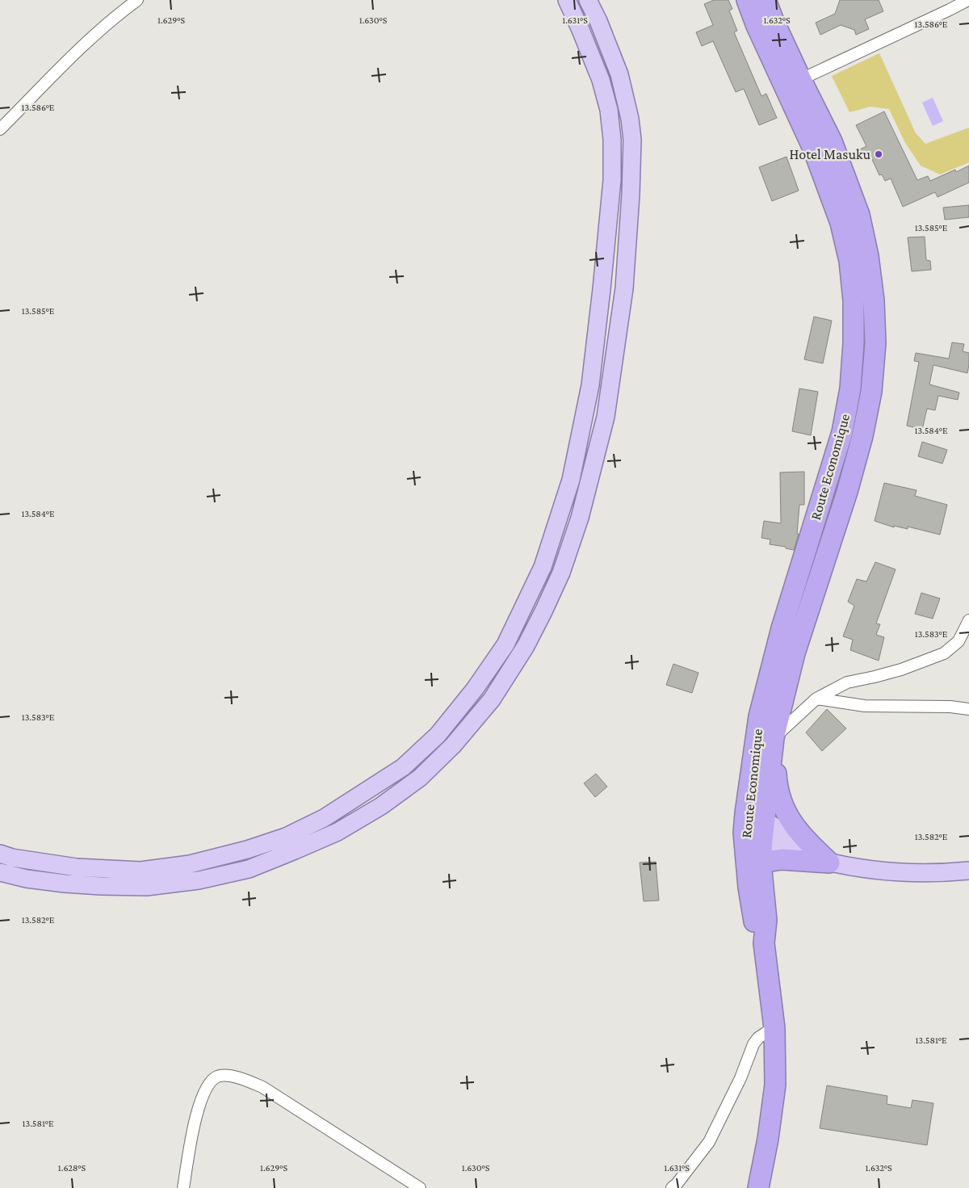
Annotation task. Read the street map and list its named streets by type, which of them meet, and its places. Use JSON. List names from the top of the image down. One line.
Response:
{"streets":{"highway":["Route Economique"]},"places":["Hotel Masuku"],"coordinates":["1.629°S","1.630°S","1.631°S","1.632°S","13.586°E","13.585°E","13.584°E","13.583°E","13.582°E","13.581°E","1.628°S"]}
